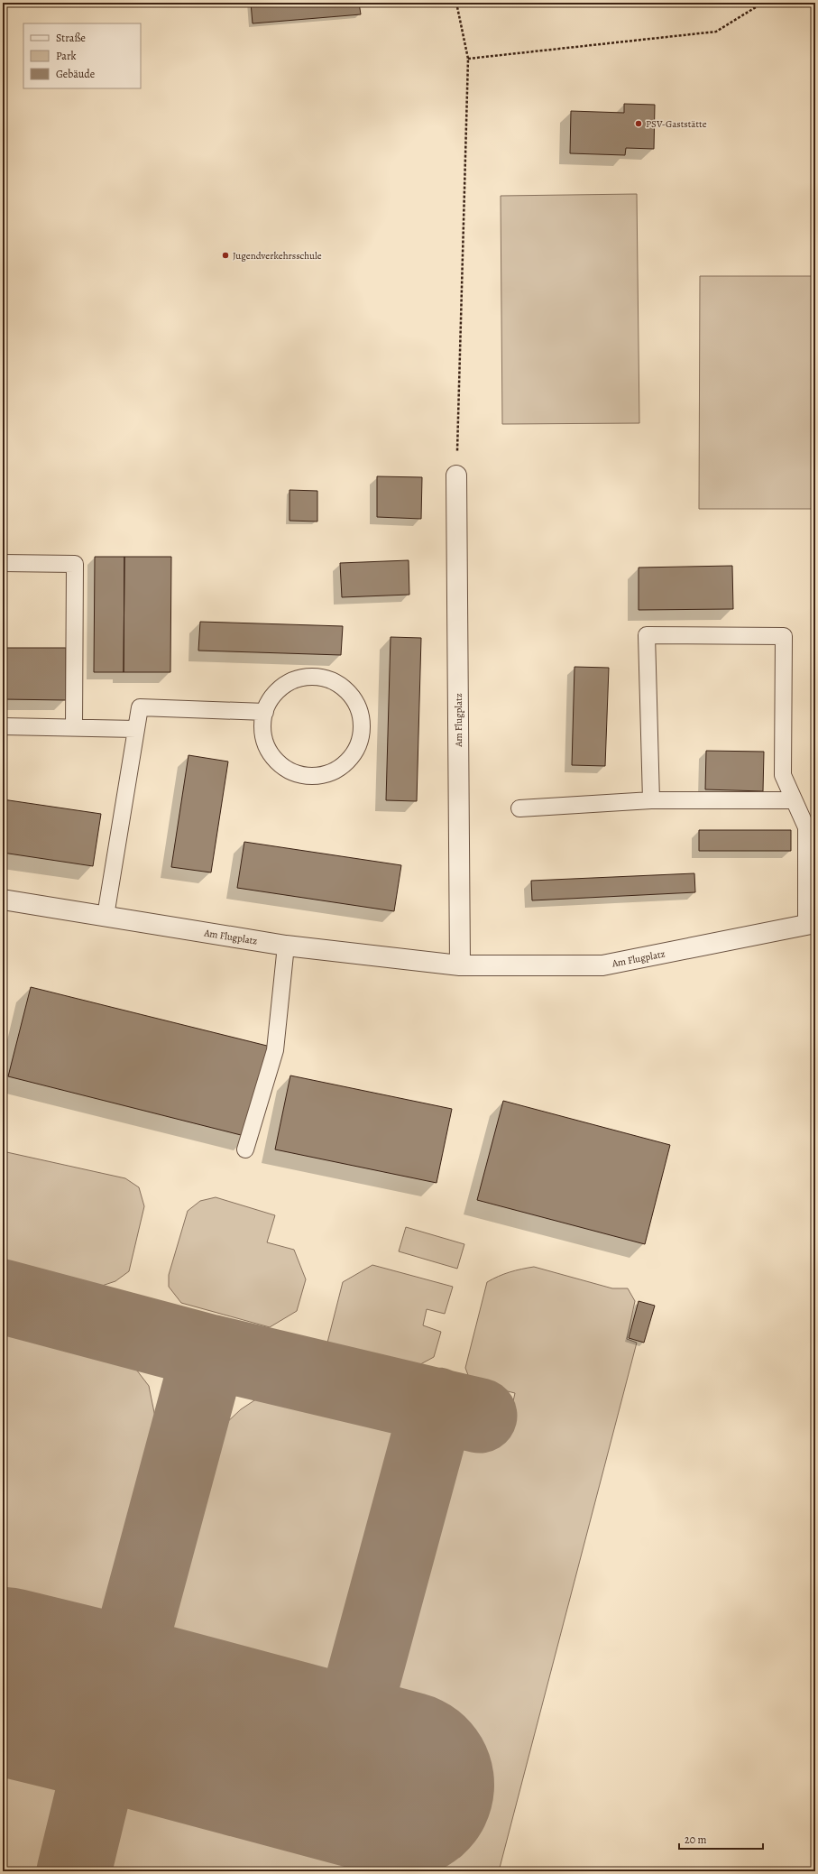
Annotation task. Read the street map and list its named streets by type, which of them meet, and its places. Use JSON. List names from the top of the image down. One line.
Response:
{"streets":{"street":["Am Flugplatz"]},"places":["PSV-Gaststätte","Jugendverkehrsschule"],"legend":["Straße","Park","Gebäude"],"scale_bar":"20 m"}
